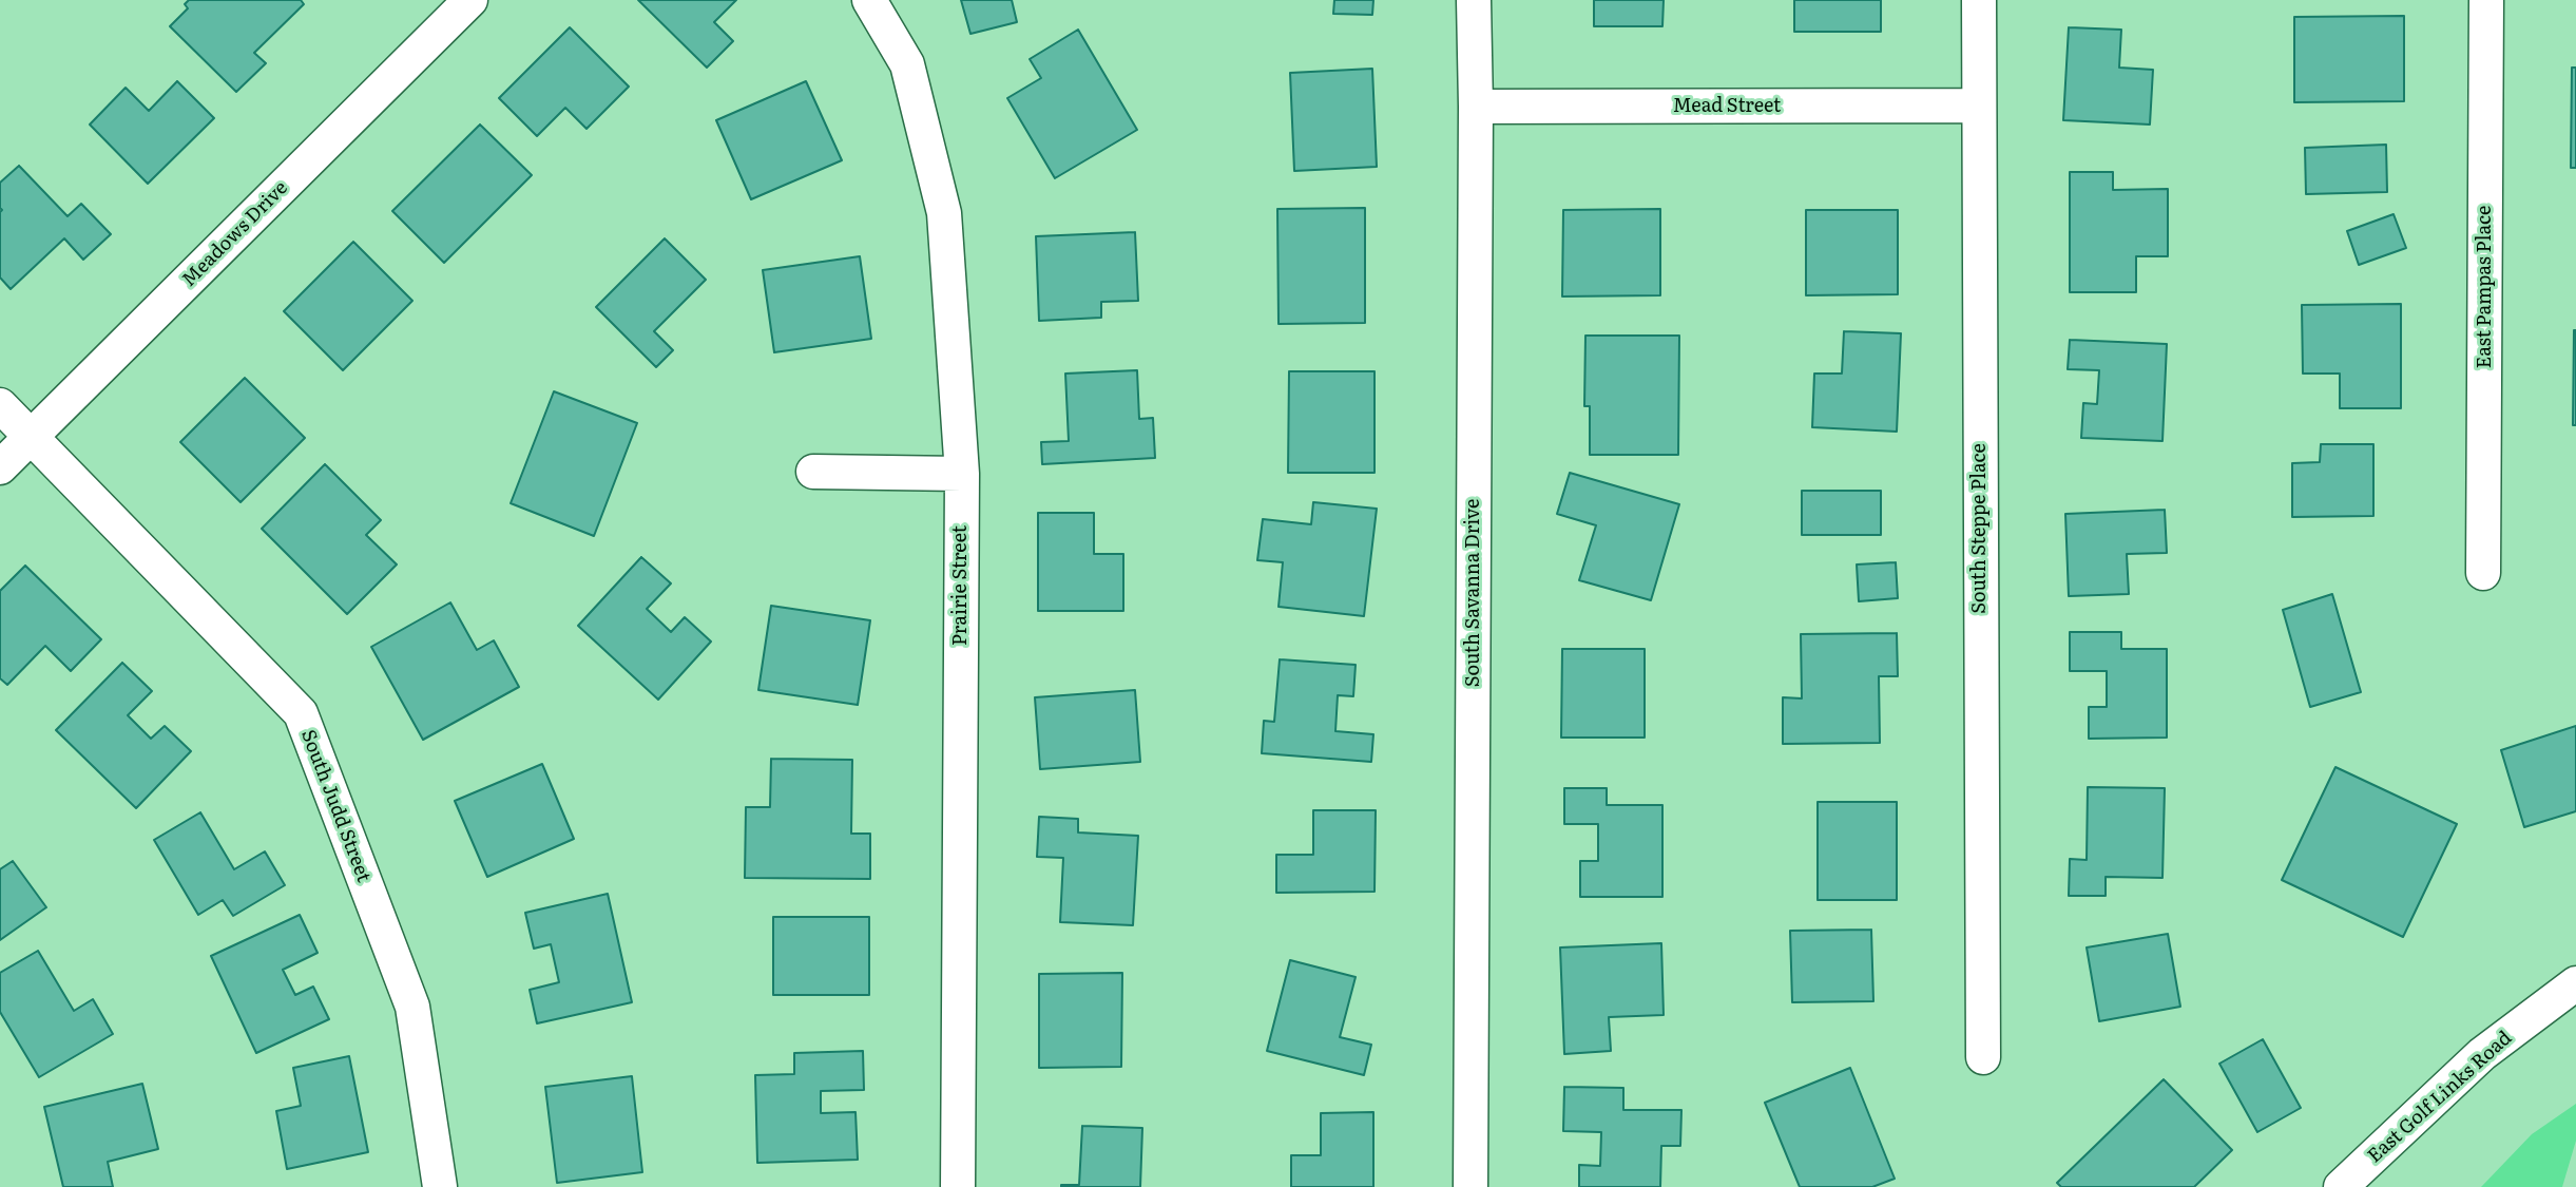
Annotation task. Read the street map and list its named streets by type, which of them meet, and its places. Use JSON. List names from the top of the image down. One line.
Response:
{"streets":{"street":["Mead Street","Meadows Drive","East Pampas Place","South Steppe Place","Prairie Street","South Savanna Drive","South Judd Street","East Golf Links Road"]},"crossings":[["Mead Street","South Steppe Place"],["Mead Street","South Savanna Drive"],["Meadows Drive","South Judd Street"]]}
